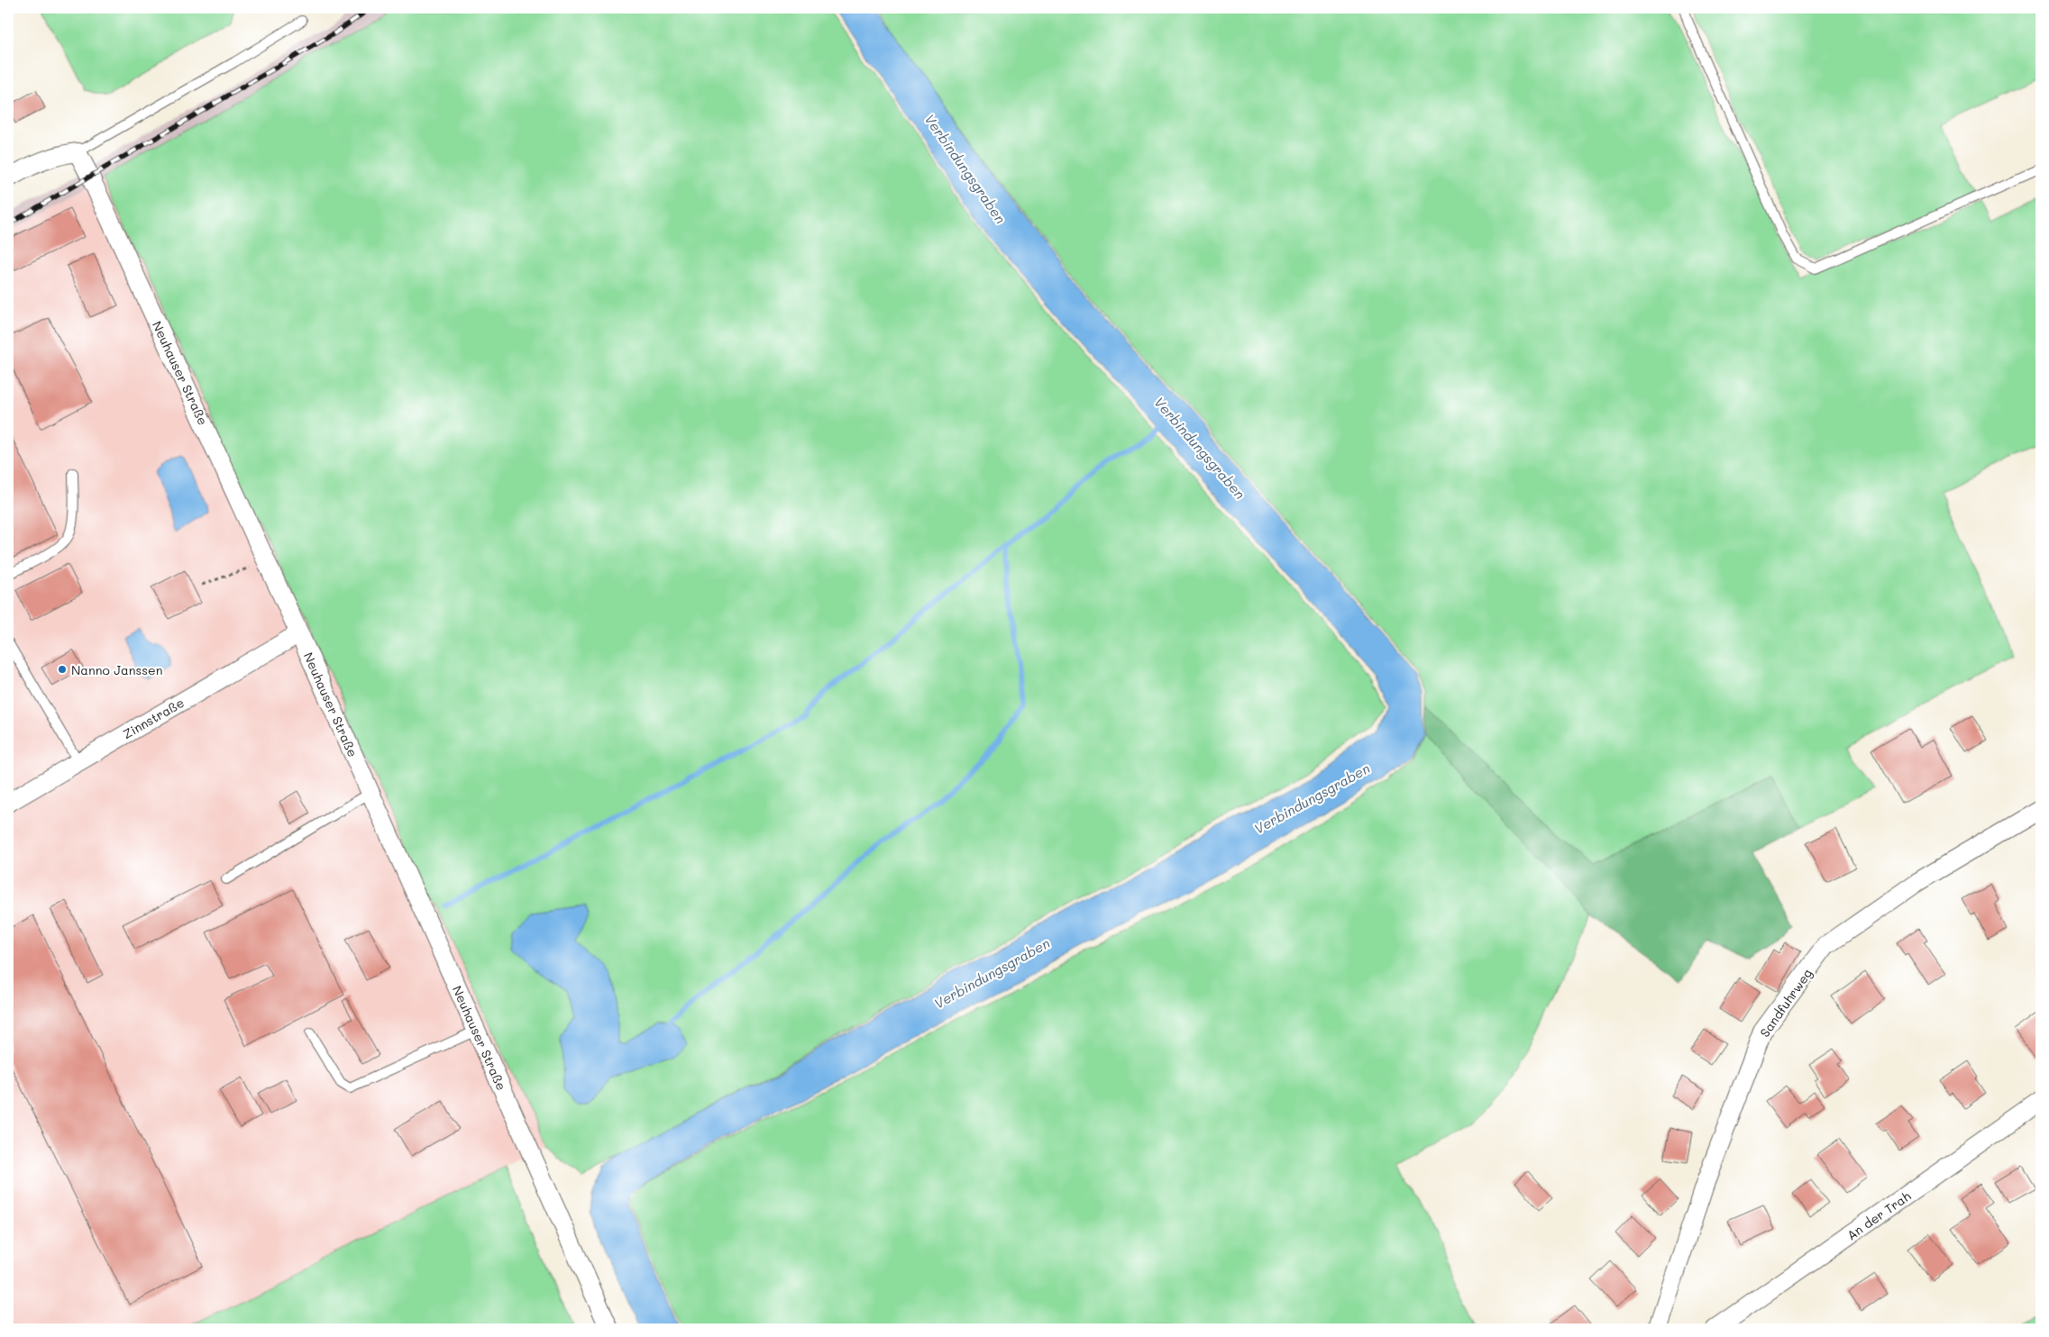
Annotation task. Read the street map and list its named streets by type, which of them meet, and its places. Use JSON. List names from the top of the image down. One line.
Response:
{"streets":{"street":["Neuhauser Straße","Zinnstraße","Sandfuhrweg","An der Trah"]},"crossings":[["Neuhauser Straße","Zinnstraße"]],"water":["Verbindungsgraben"],"places":["Nanno Janssen"]}
